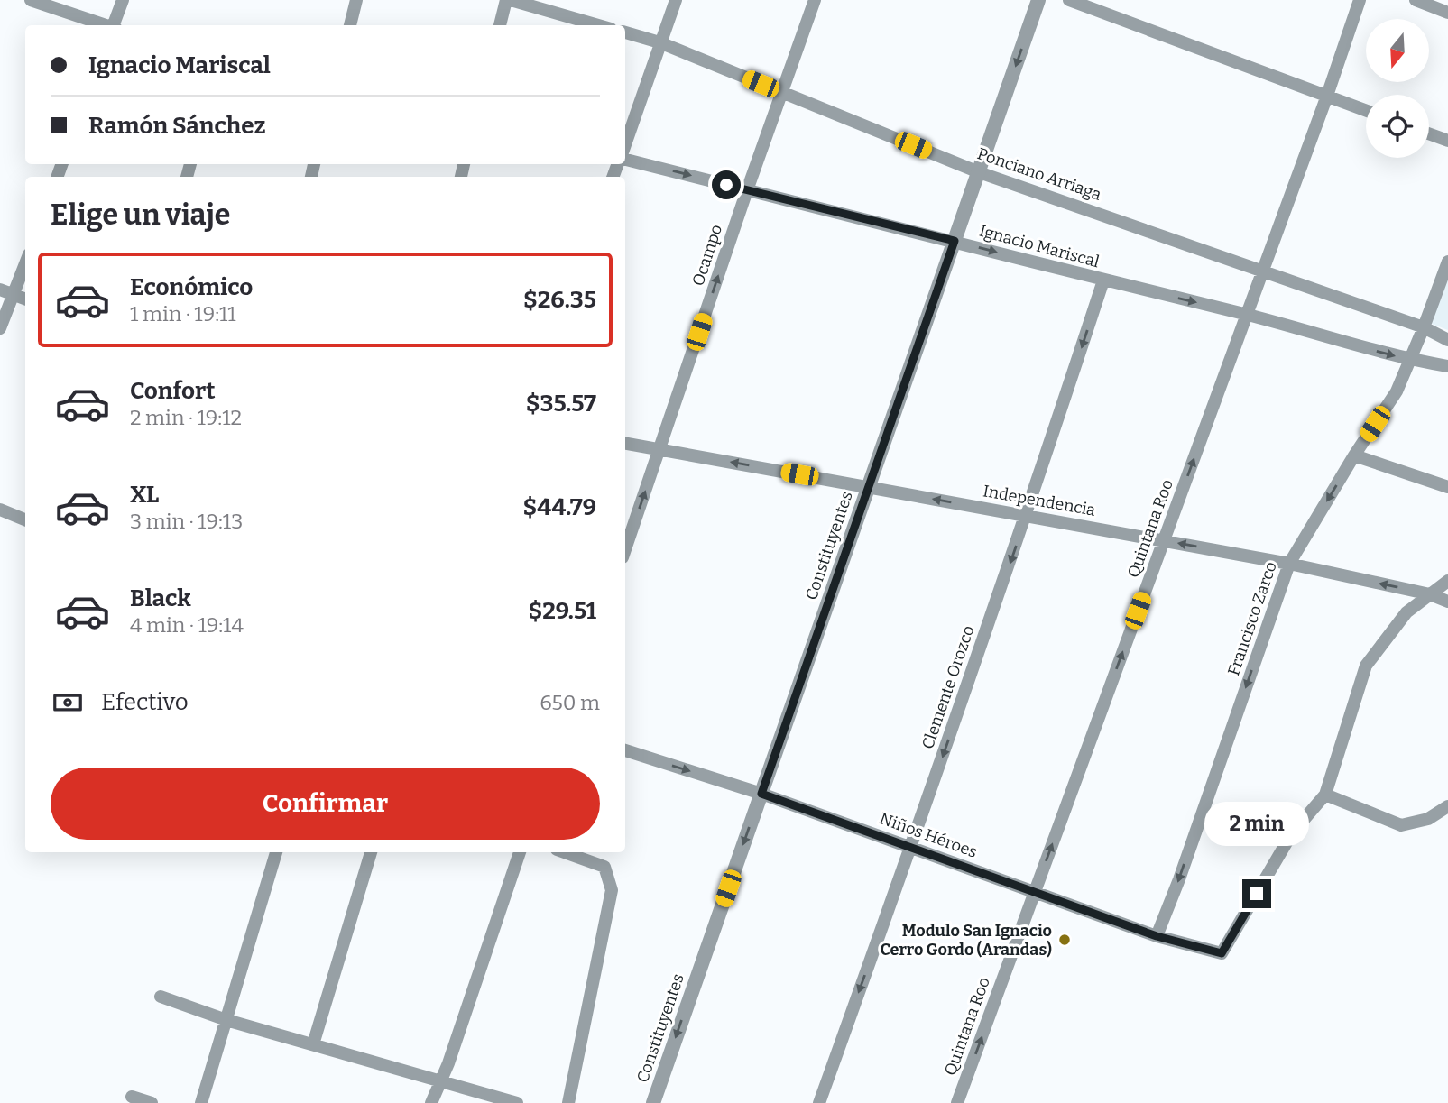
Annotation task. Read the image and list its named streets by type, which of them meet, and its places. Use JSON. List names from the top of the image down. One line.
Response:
{"streets":{"street":["Ponciano Arriaga","Ignacio Mariscal","Ocampo","Independencia","Quintana Roo","Constituyentes","Francisco Zarco","Clemente Orozco","Niños Héroes"]},"crossings":[["Ponciano Arriaga","Ocampo"],["Ponciano Arriaga","Quintana Roo"],["Ponciano Arriaga","Constituyentes"],["Ponciano Arriaga","Francisco Zarco"],["Ignacio Mariscal","Ocampo"],["Ignacio Mariscal","Quintana Roo"],["Ignacio Mariscal","Constituyentes"],["Ignacio Mariscal","Francisco Zarco"],["Ignacio Mariscal","Clemente Orozco"],["Ocampo","Independencia"],["Independencia","Quintana Roo"],["Independencia","Constituyentes"],["Independencia","Francisco Zarco"],["Independencia","Clemente Orozco"],["Quintana Roo","Niños Héroes"],["Constituyentes","Niños Héroes"],["Francisco Zarco","Niños Héroes"],["Clemente Orozco","Niños Héroes"]],"one_way":["Ignacio Mariscal","Ocampo","Independencia","Quintana Roo","Constituyentes","Clemente Orozco"],"places":["Modulo San Ignacio Cerro Gordo (Arandas)"],"north":"bottom","page":{"banner":["Ignacio Mariscal","Ramón Sánchez"],"heading":"Elige un viaje","list":[{"name":"Económico","note":"1 min · 19:11","value":"$26.35"},{"name":"Confort","note":"2 min · 19:12","value":"$35.57"},{"name":"XL","note":"3 min · 19:13","value":"$44.79"},{"name":"Black","note":"4 min · 19:14","value":"$29.51"}],"pay":["Efectivo","650 m"],"buttons":"Confirmar","bubble":"2 min"}}
